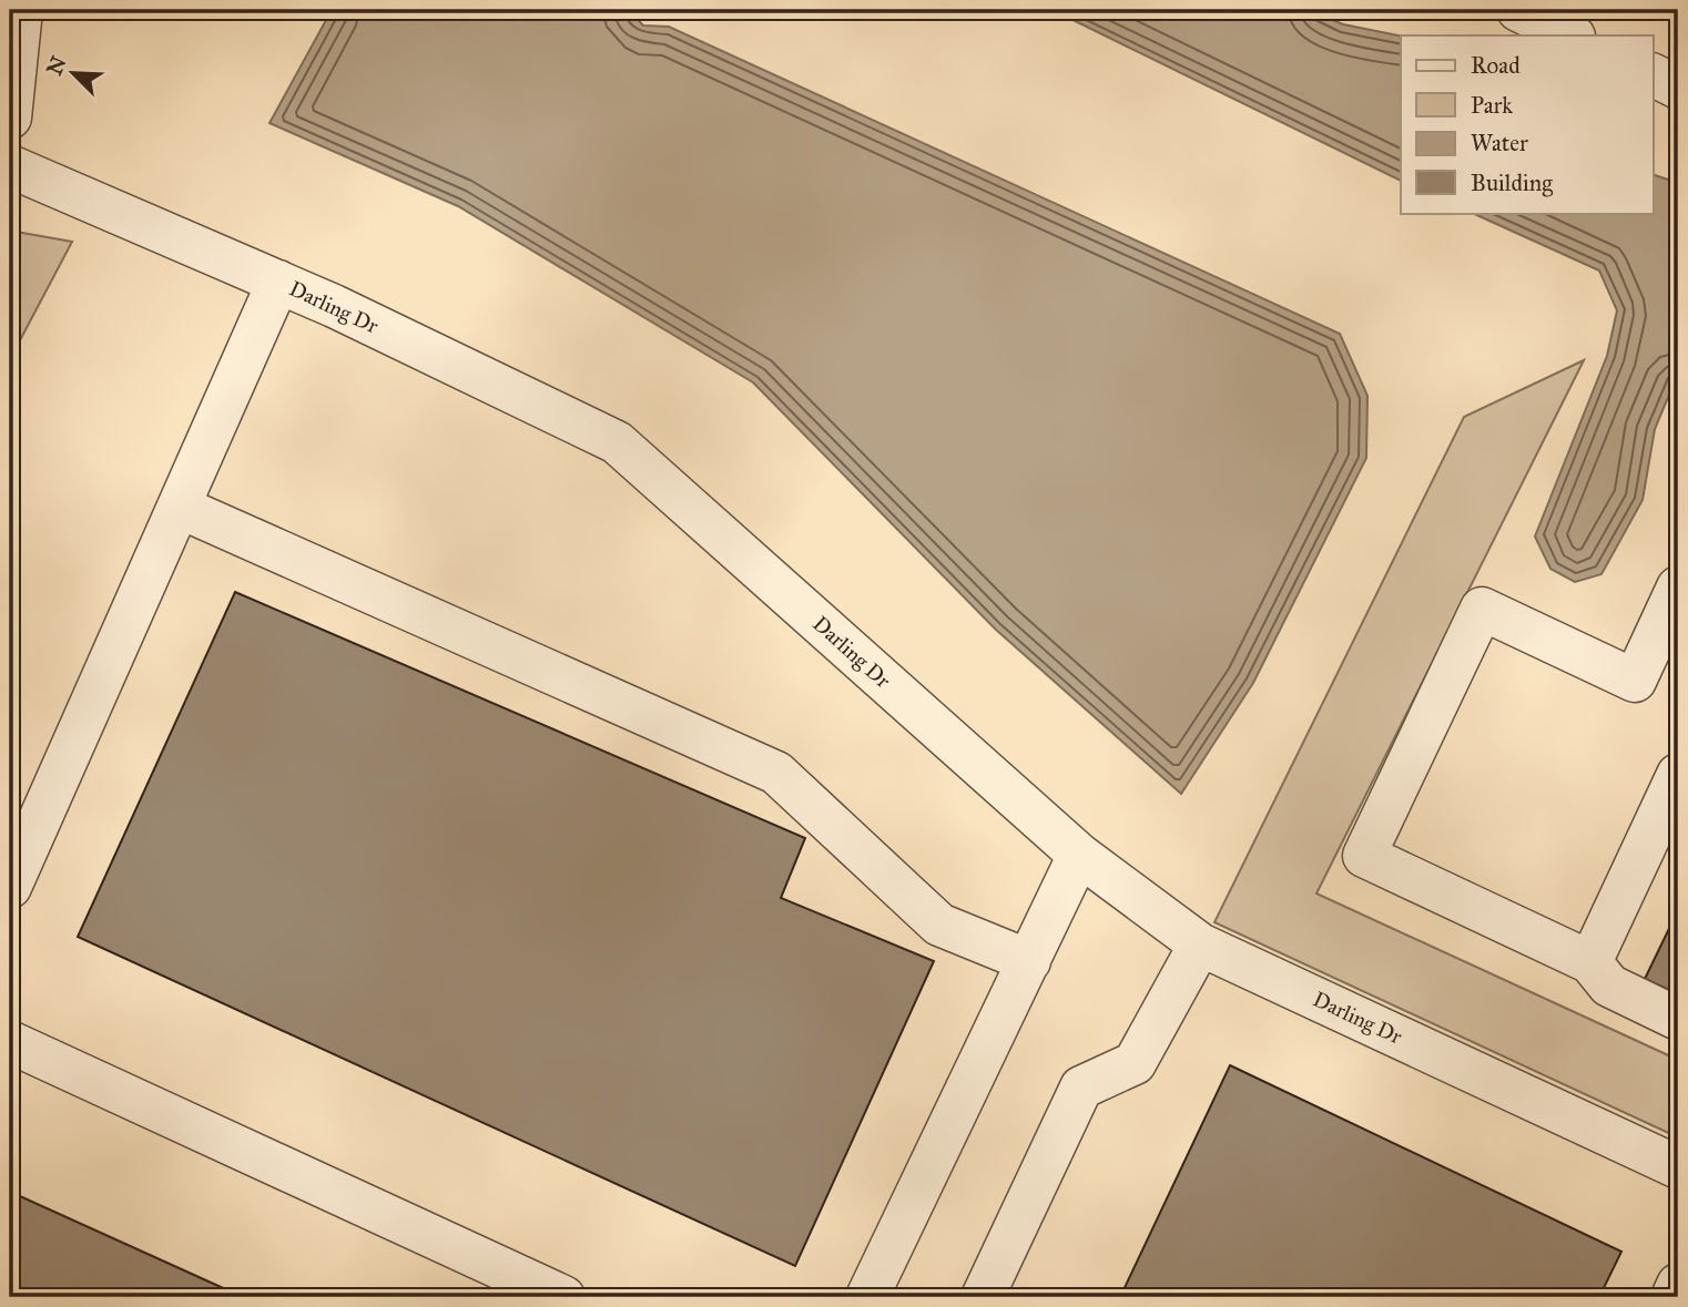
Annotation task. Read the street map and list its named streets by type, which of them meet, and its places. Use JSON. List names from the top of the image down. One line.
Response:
{"streets":{"street":["Darling Dr"]},"legend":["Road","Park","Water","Building"],"north":"top left"}
